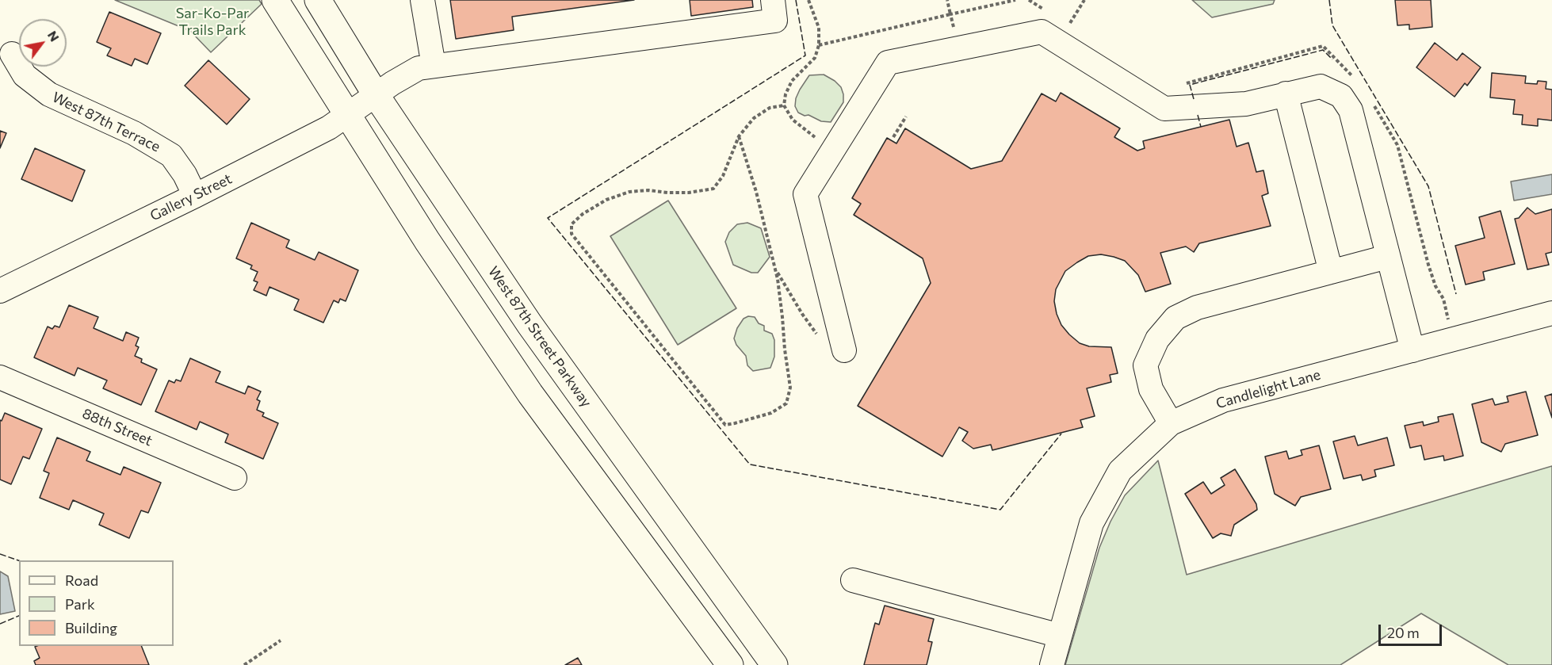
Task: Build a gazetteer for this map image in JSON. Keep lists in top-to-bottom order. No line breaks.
{"streets":{"main road":["West 87th Street Parkway"],"street":["West 87th Terrace","Gallery Street","Candlelight Lane","88th Street"]},"crossings":[["West 87th Terrace","Gallery Street"],["Gallery Street","West 87th Street Parkway"]],"parks":["Sar-Ko-Par Trails Park"],"legend":["Road","Park","Building"],"scale_bar":"20 m","north":"top right"}
